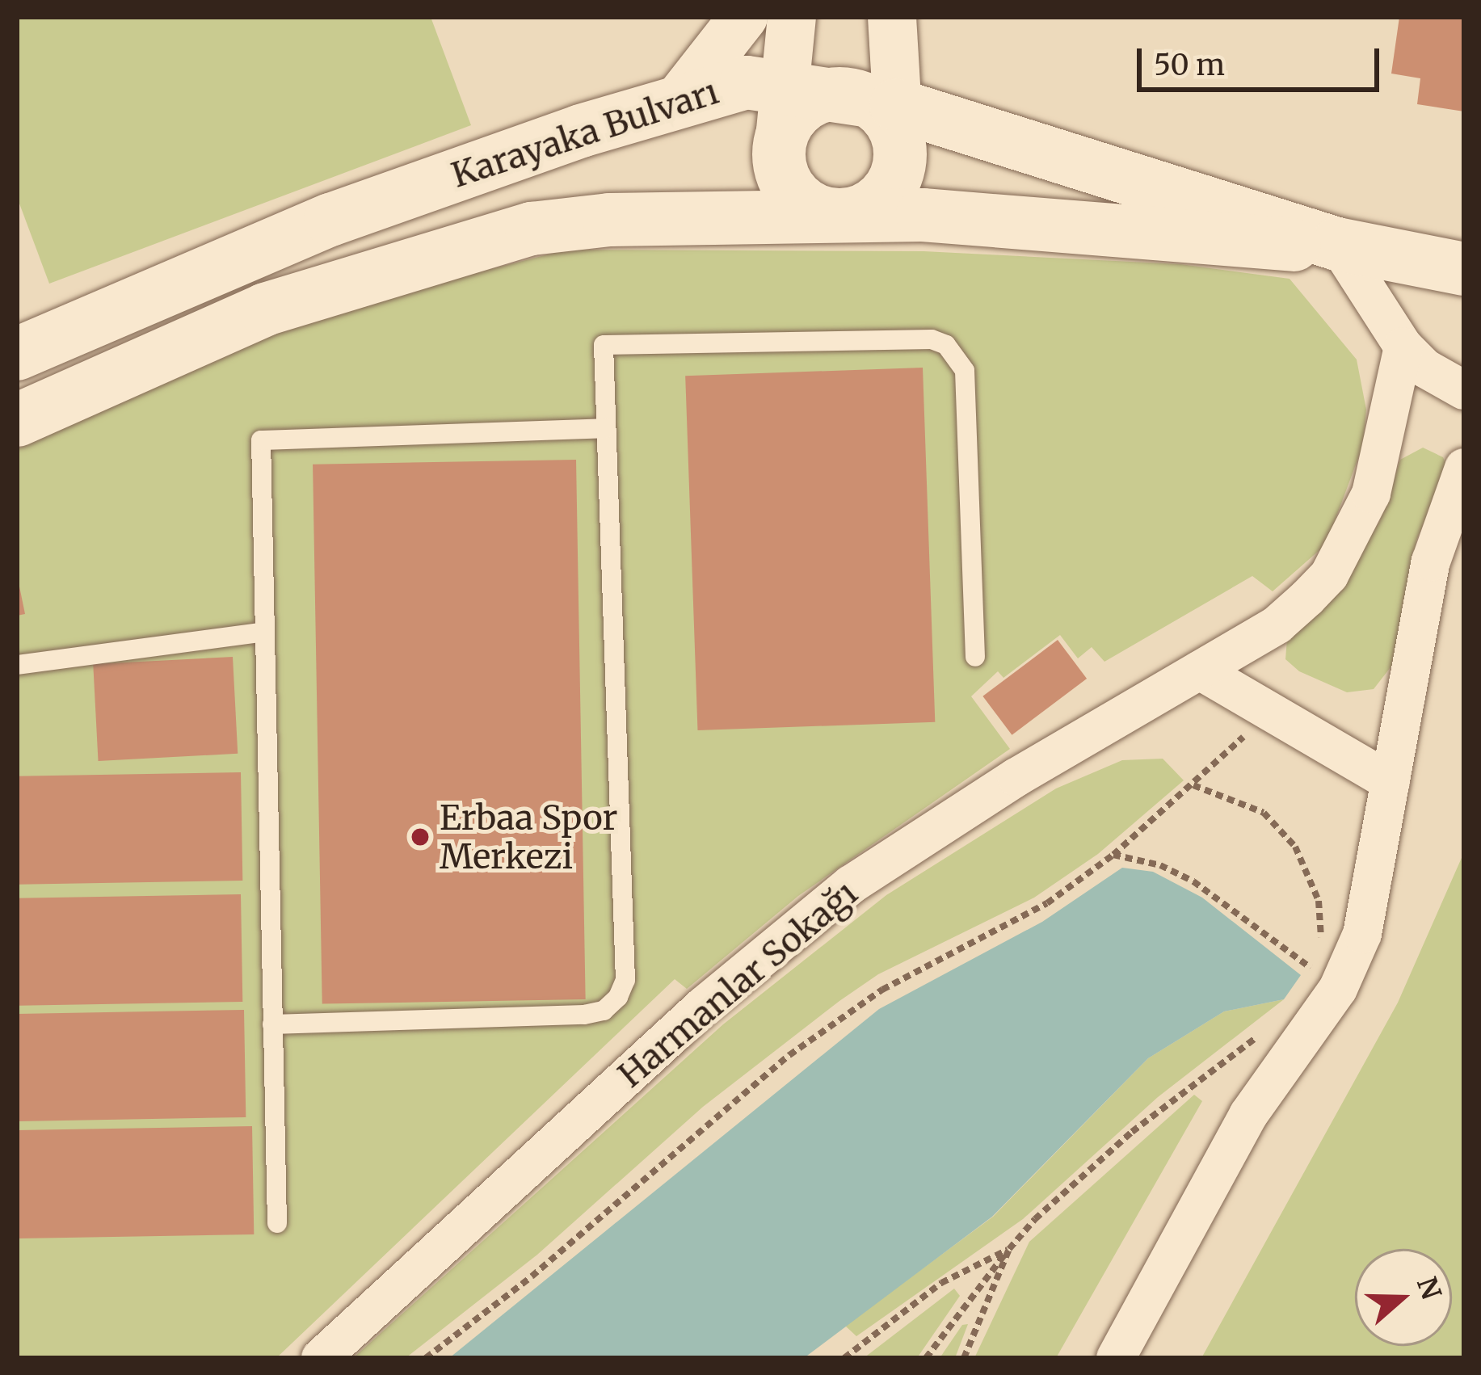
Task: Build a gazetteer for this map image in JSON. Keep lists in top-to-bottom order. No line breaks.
{"streets":{"main road":["Karayaka Bulvarı"],"street":["Harmanlar Sokağı"]},"places":["Erbaa Spor Merkezi"],"scale_bar":"50 m","north":"right"}
